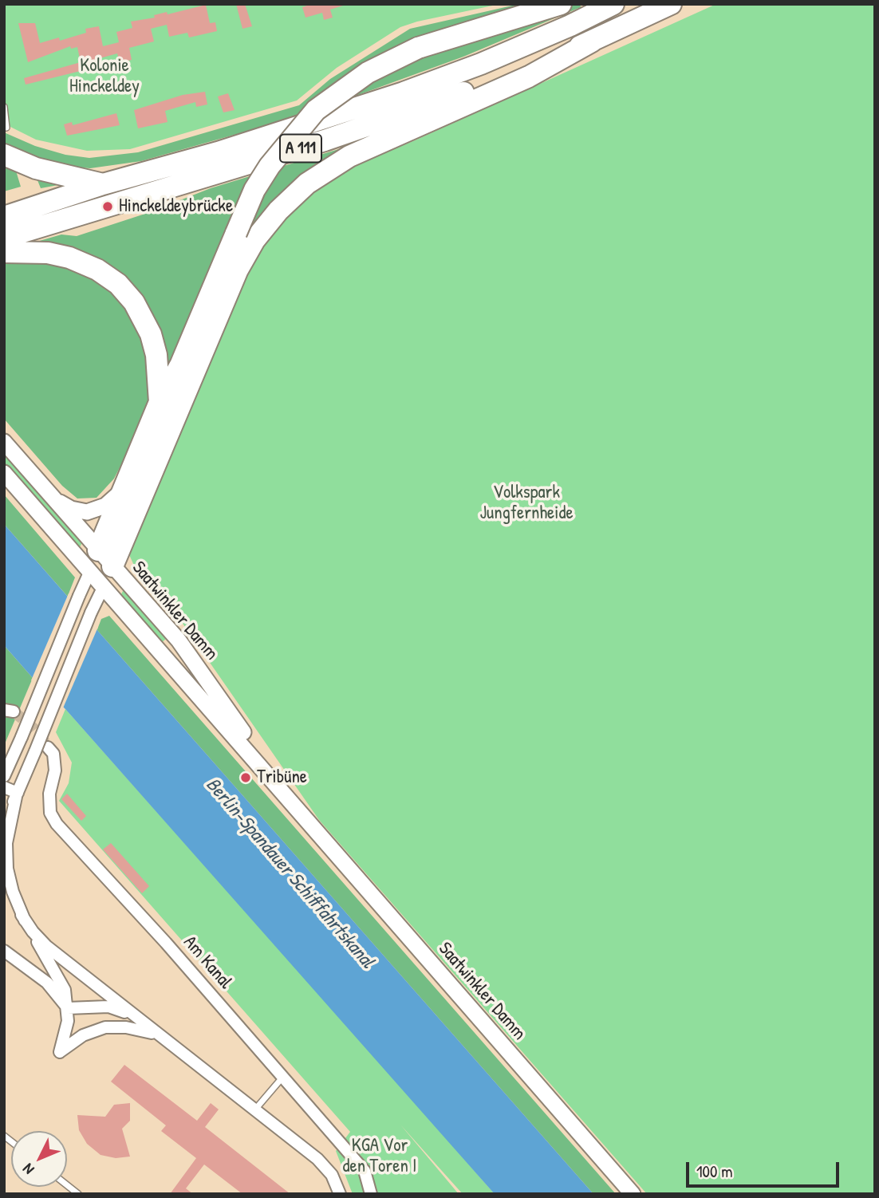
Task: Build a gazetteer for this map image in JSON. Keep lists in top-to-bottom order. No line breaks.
{"streets":{"highway":["A 111"],"main road":["Saatwinkler Damm"],"street":["Am Kanal"]},"water":["Berlin-Spandauer Schifffahrtskanal"],"parks":["Kolonie Hinckeldey","Volkspark Jungfernheide","KGA Vor den Toren I"],"places":["Hinckeldeybrücke","Tribüne"],"scale_bar":"100 m","north":"bottom left"}
